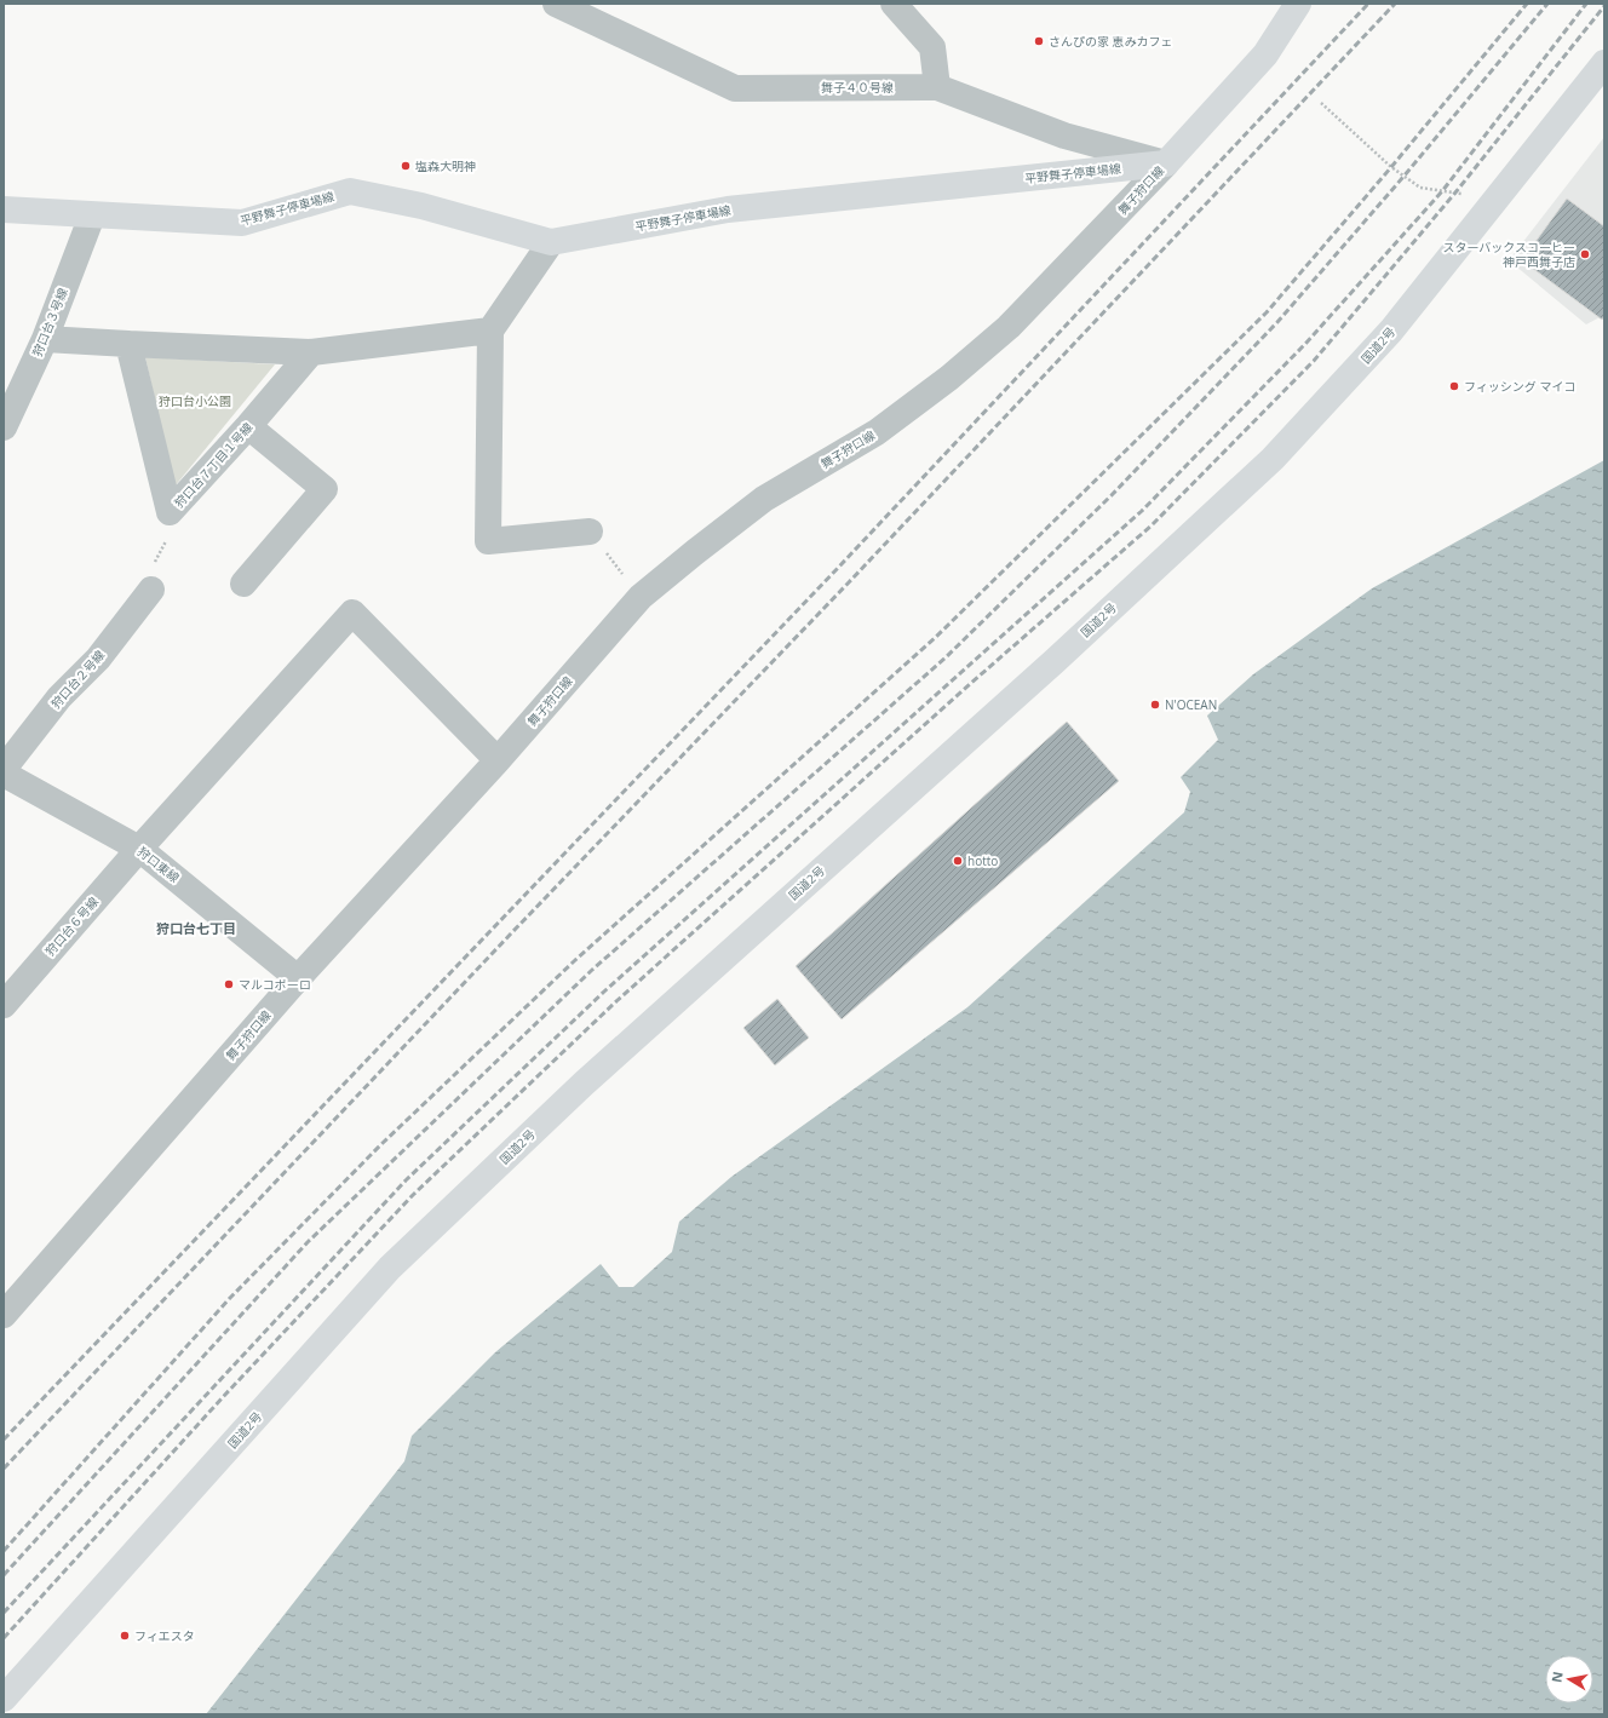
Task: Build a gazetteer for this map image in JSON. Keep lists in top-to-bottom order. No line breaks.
{"streets":{"main road":["平野舞子停車場線","国道2号"],"street":["舞子４０号線","舞子狩口線","狩口台３号線","狩口台７丁目１号線","狩口台２号線","狩口東線","狩口台６号線"]},"crossings":[["舞子４０号線","平野舞子停車場線"],["舞子４０号線","舞子狩口線"],["平野舞子停車場線","舞子狩口線"],["平野舞子停車場線","狩口台３号線"],["舞子狩口線","狩口東線"],["舞子狩口線","狩口台６号線"],["狩口東線","狩口台６号線"]],"districts":["狩口台七丁目"],"parks":["狩口台小公園"],"places":["さんぴの家 恵みカフェ","塩森大明神","スターバックスコーヒー 神戸西舞子店","フィッシング マイコ","N'OCEAN","hotto","マルコポーロ","フィエスタ"],"north":"left"}
